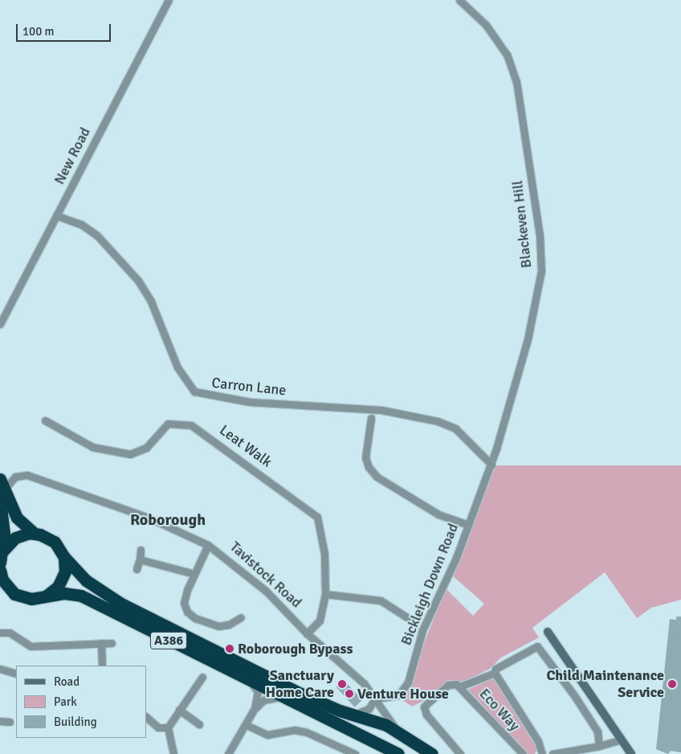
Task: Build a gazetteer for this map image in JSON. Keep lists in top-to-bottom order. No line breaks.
{"streets":{"highway":["Tavistock Road","A386"],"street":["New Road","Blackeven Hill","Carron Lane","Leat Walk","Bickleigh Down Road","Eco Way"]},"crossings":[["New Road","Carron Lane"],["Blackeven Hill","Carron Lane"],["Blackeven Hill","Bickleigh Down Road"],["Carron Lane","Bickleigh Down Road"],["Leat Walk","Tavistock Road"],["Tavistock Road","Bickleigh Down Road"]],"districts":["Roborough"],"places":["Roborough Bypass","Sanctuary Home Care","Child Maintenance Service","Venture House"],"legend":["Road","Park","Building"],"scale_bar":"100 m"}
